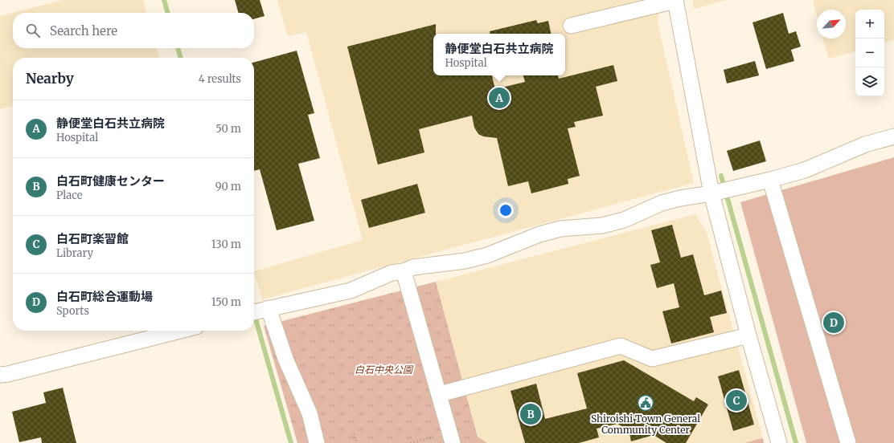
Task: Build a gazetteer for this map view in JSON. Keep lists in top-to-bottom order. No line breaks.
{"parks":["白石中央公園"],"places":{"public building":["Shiroishi Town General Community Center"]},"north":"top right","page":{"map_buttons":["+","−"],"search":"Search here","popup":["静便堂白石共立病院","Hospital"],"heading":["Nearby","4 results"],"pins":["A","D","C","B"],"list":[{"mark":"A","name":"静便堂白石共立病院","note":"Hospital","value":"50 m"},{"mark":"B","name":"白石町健康センター","note":"Place","value":"90 m"},{"mark":"C","name":"白石町楽習館","note":"Library","value":"130 m"},{"mark":"D","name":"白石町総合運動場","note":"Sports","value":"150 m"}]}}
